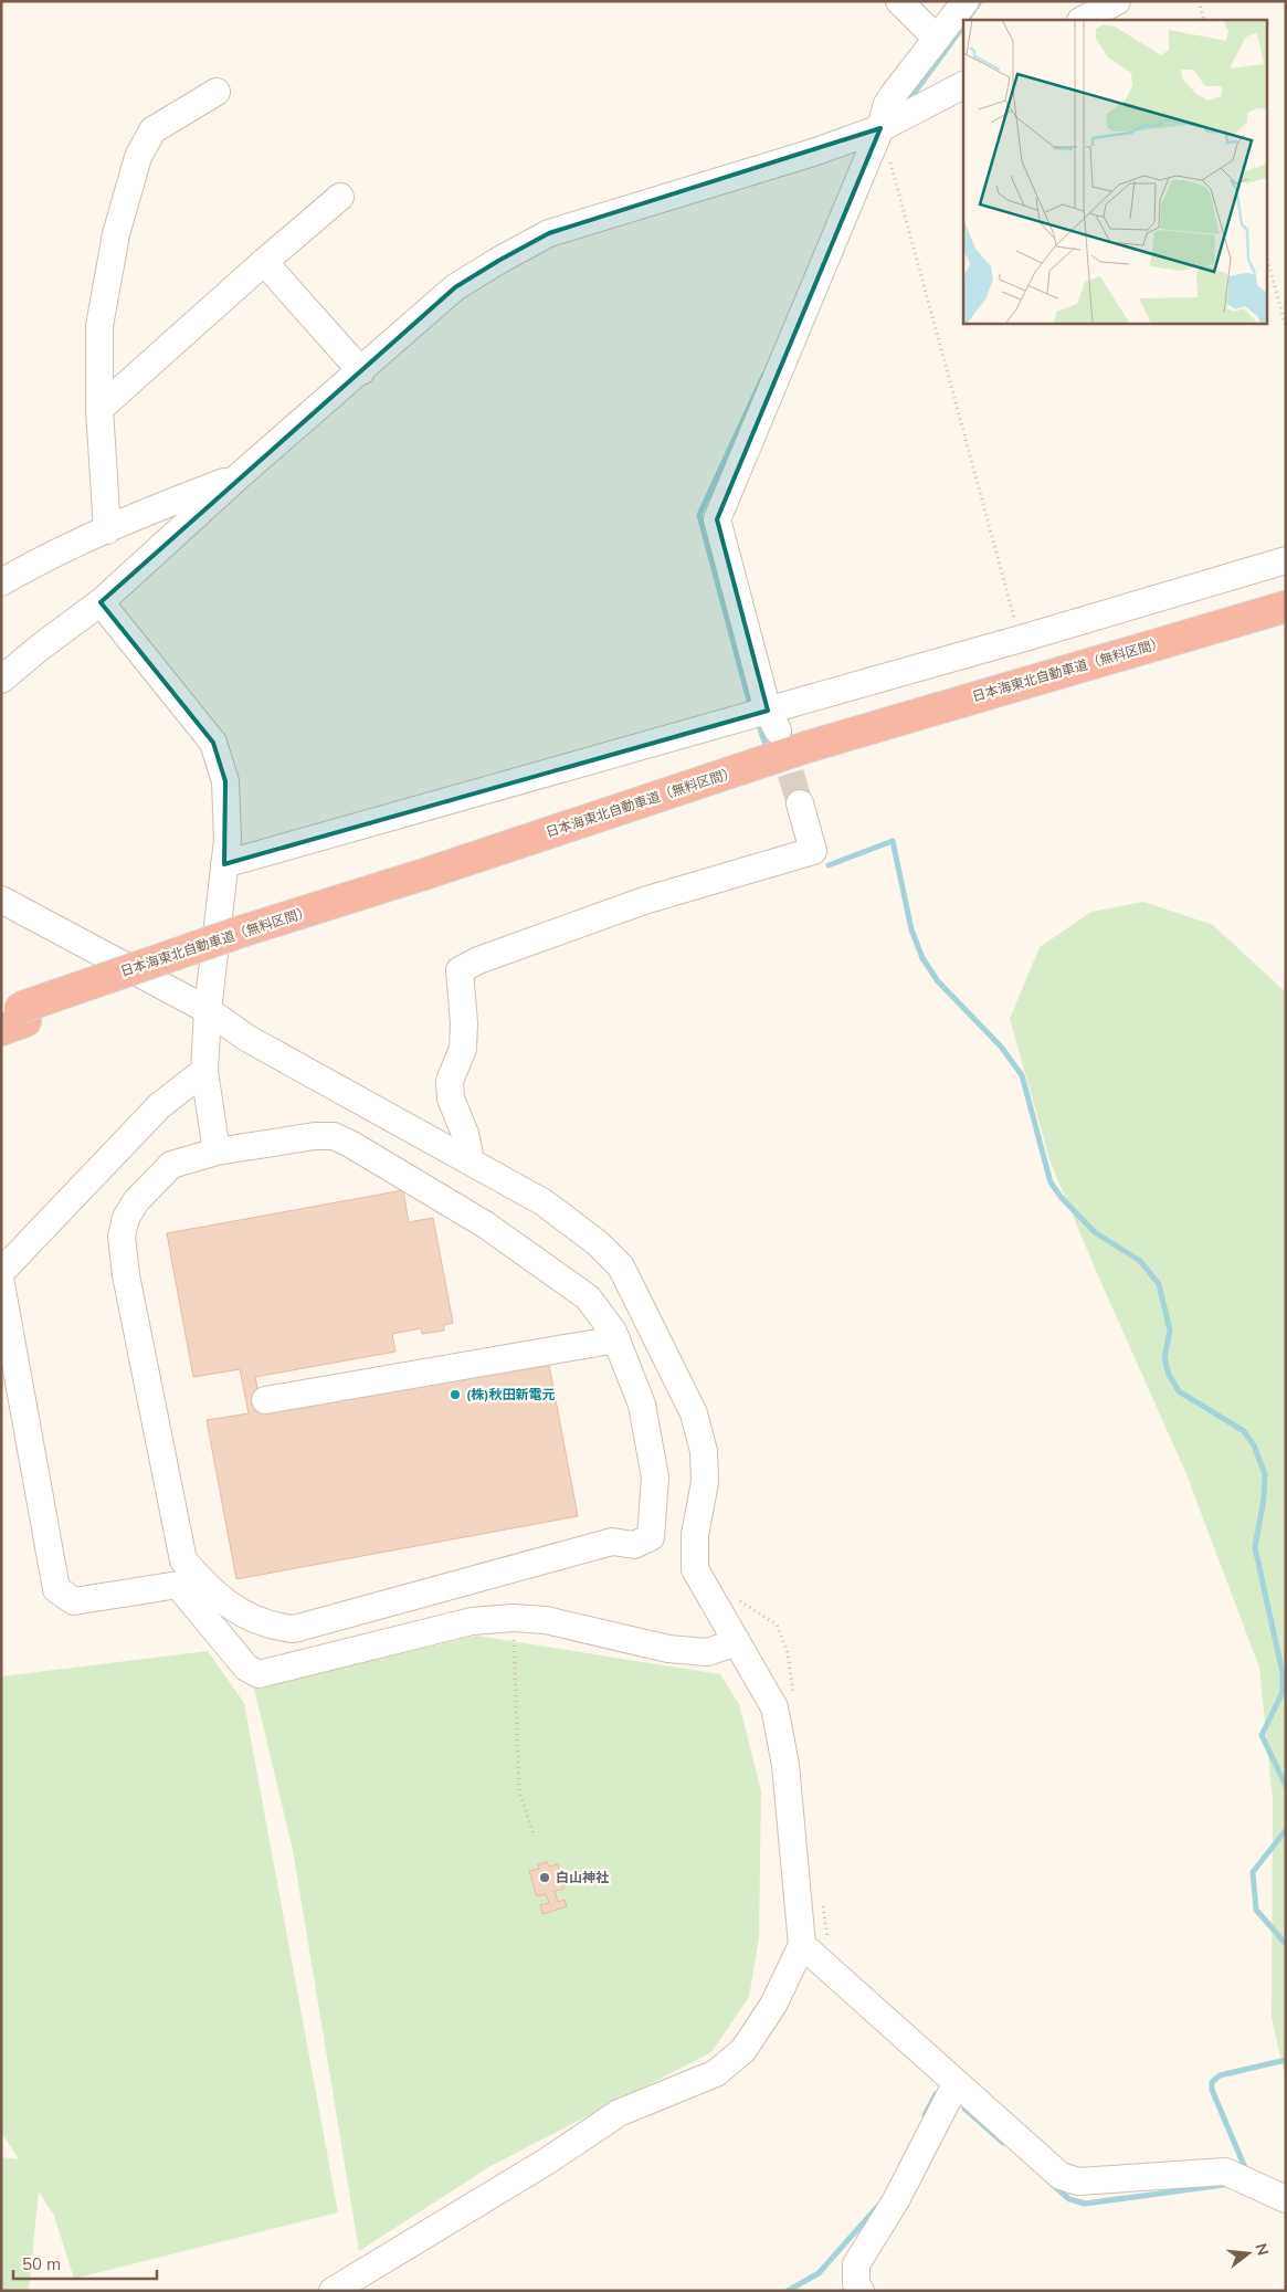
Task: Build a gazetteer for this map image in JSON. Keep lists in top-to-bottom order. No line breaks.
{"streets":{"highway":["日本海東北自動車道（無料区間）"]},"places":["(株)秋田新電元","白山神社"],"scale_bar":"50 m","north":"right"}
